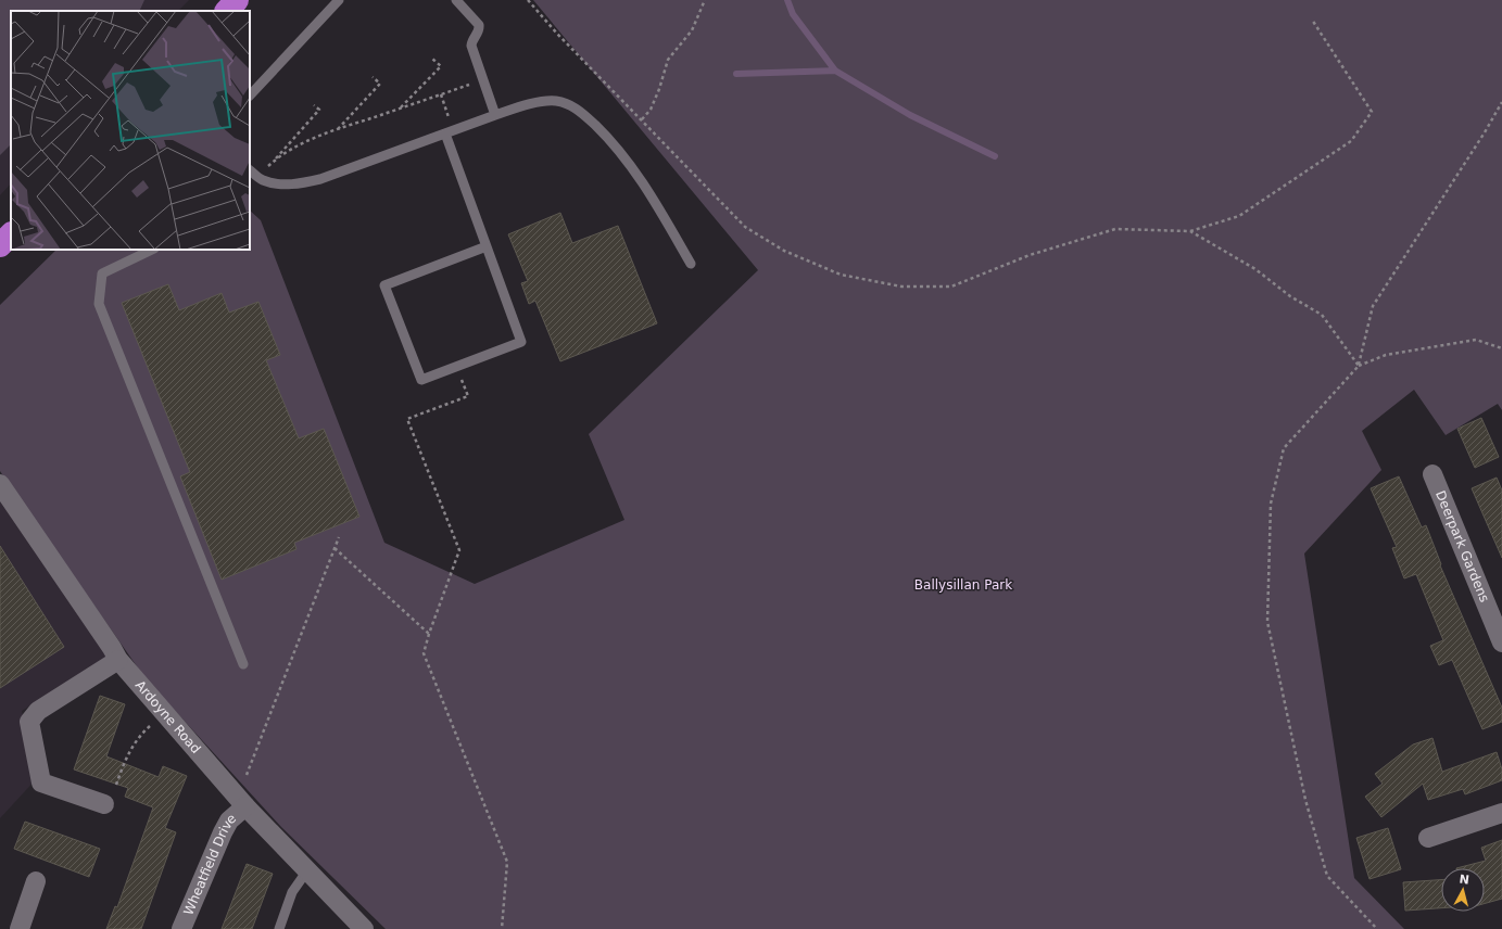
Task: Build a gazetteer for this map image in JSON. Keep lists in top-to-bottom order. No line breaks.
{"streets":{"street":["Deerpark Gardens","Ardoyne Road","Wheatfield Drive"]},"crossings":[["Ardoyne Road","Wheatfield Drive"]],"parks":["Ballysillan Park"],"north":"top"}
